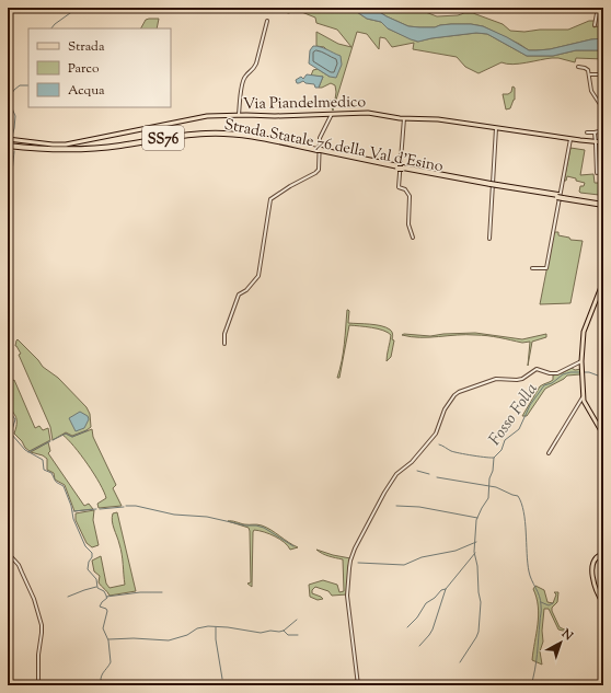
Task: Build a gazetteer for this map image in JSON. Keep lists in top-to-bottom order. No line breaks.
{"streets":{"highway":["SS76","Strada Statale 76 della Val d'Esino"],"main road":["Via Piandelmedico"]},"water":["Fosso Folla"],"legend":["Strada","Parco","Acqua"],"north":"top right"}
